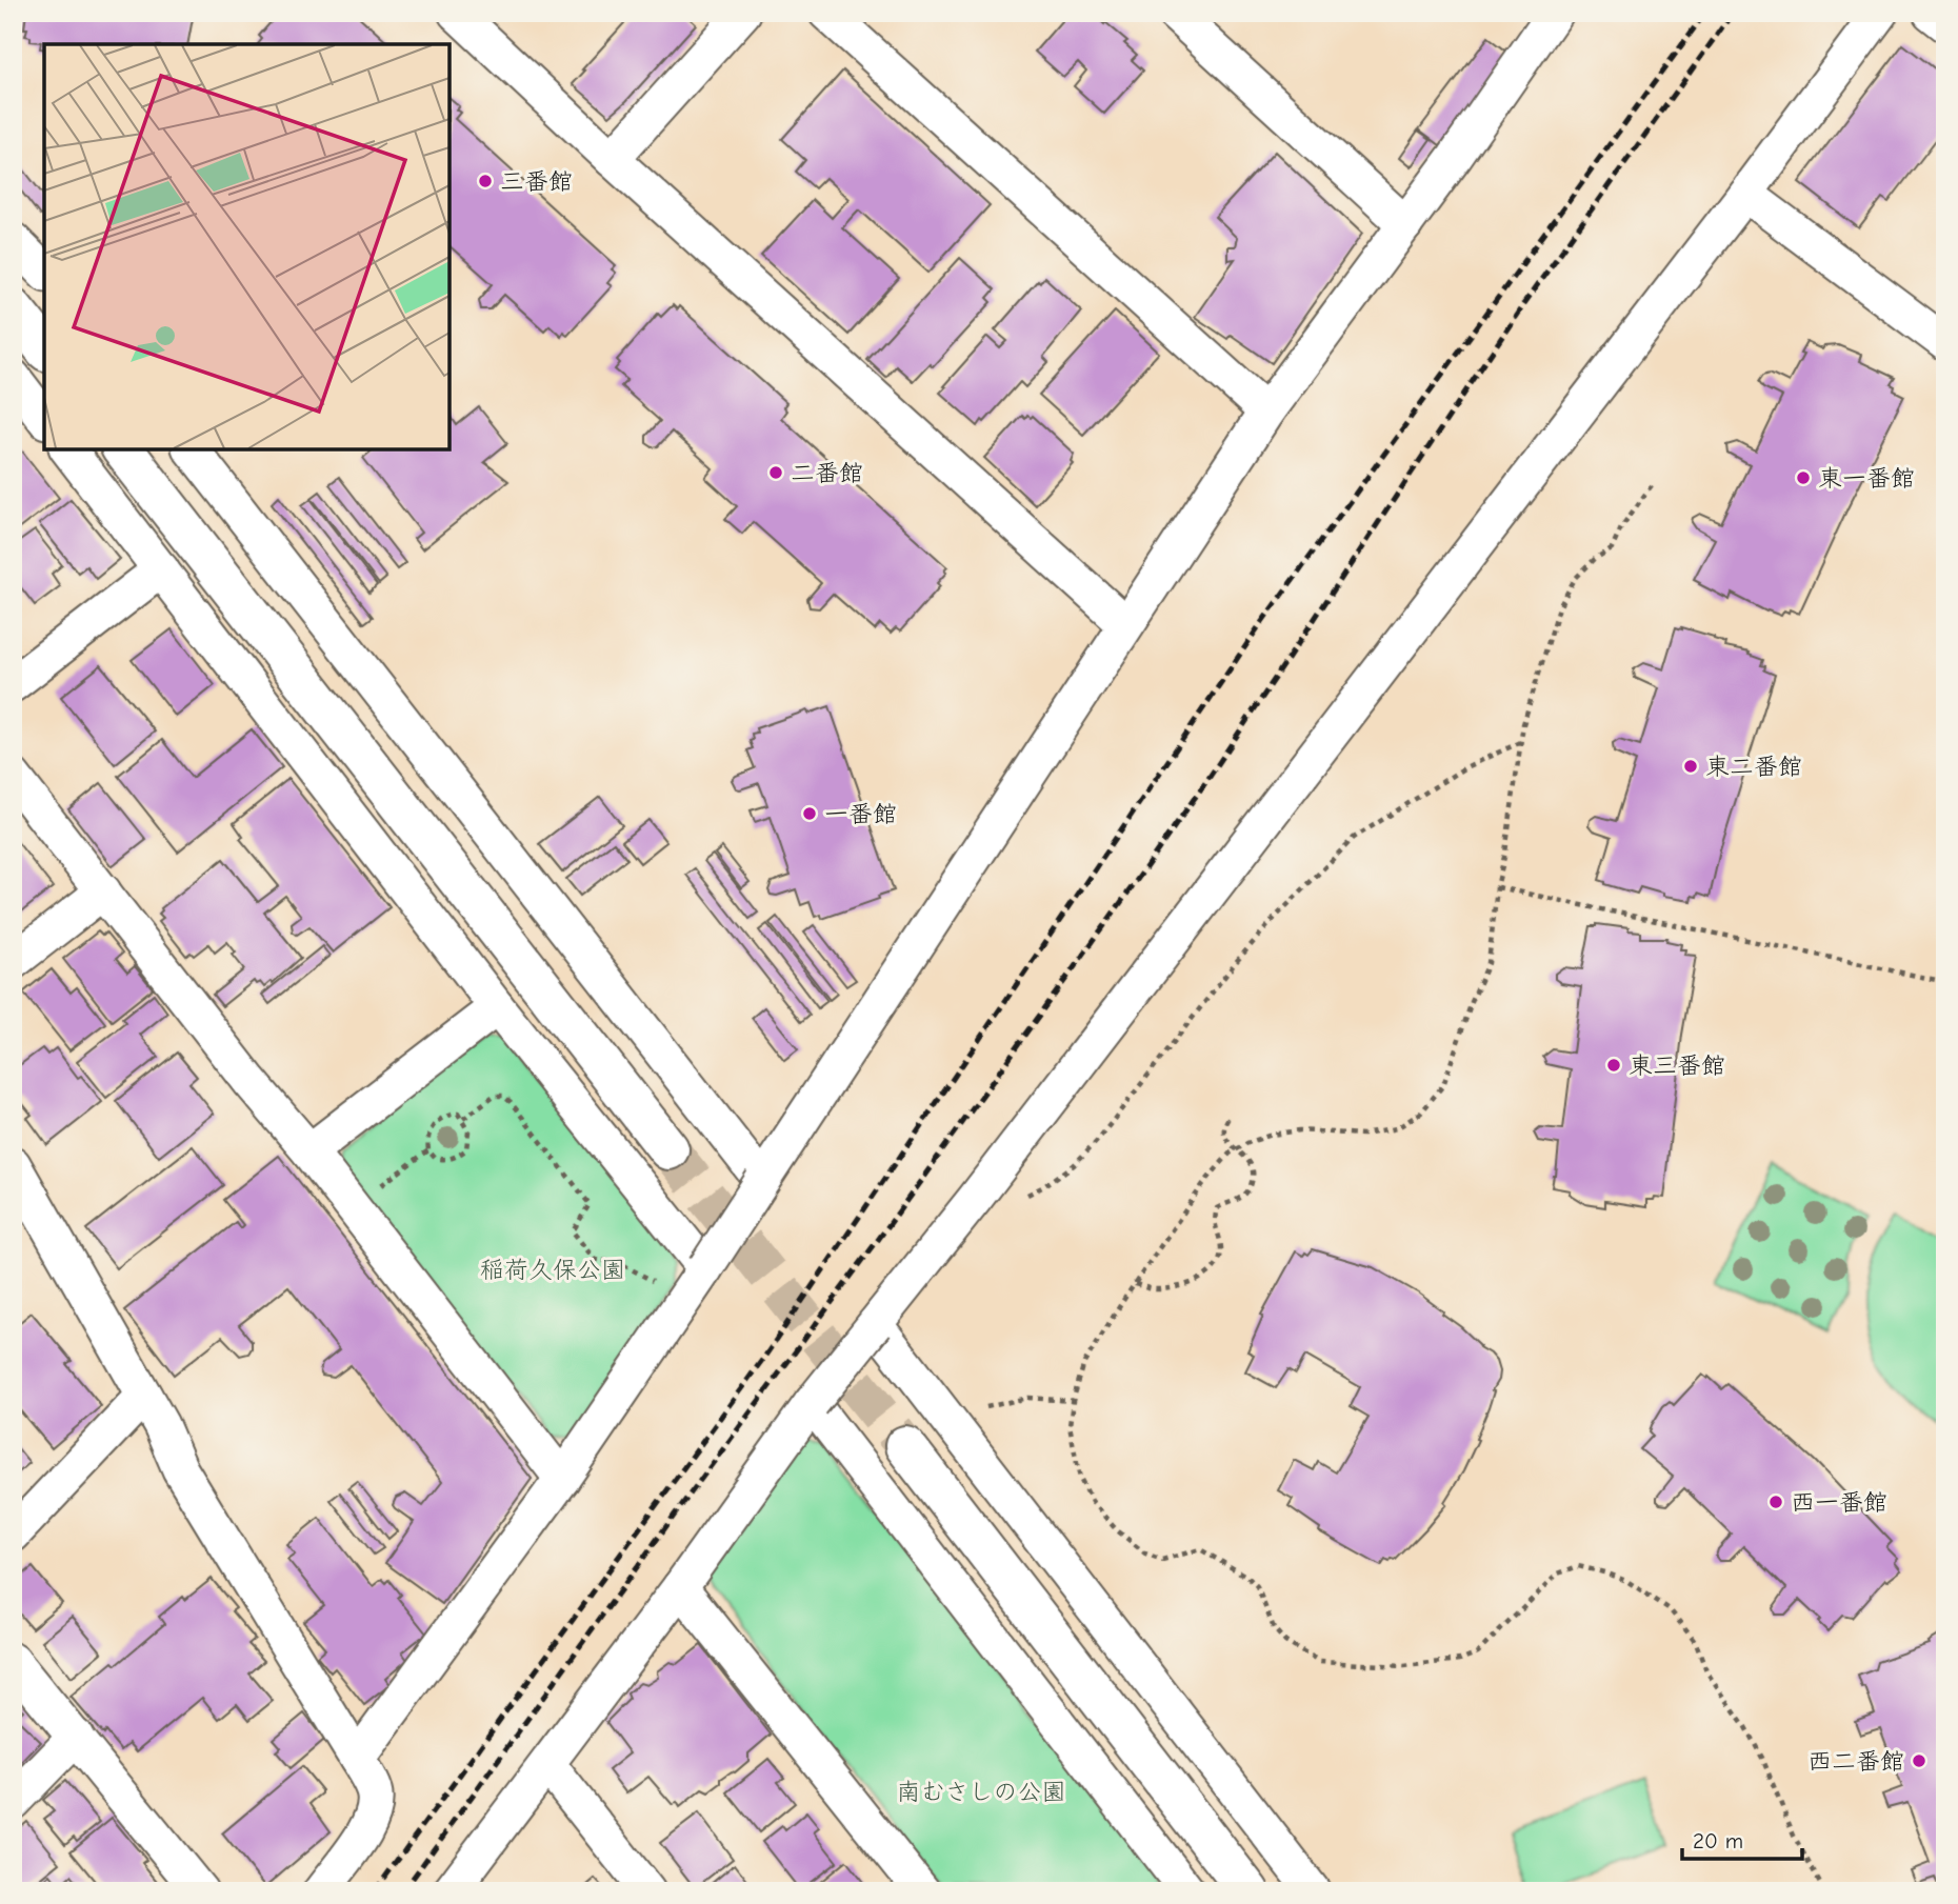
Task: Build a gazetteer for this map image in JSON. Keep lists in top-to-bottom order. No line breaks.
{"parks":["稲荷久保公園","南むさしの公園"],"places":["三番館","二番館","東一番館","東二番館","一番館","東三番館","西一番館","西二番館"],"scale_bar":"20 m"}
